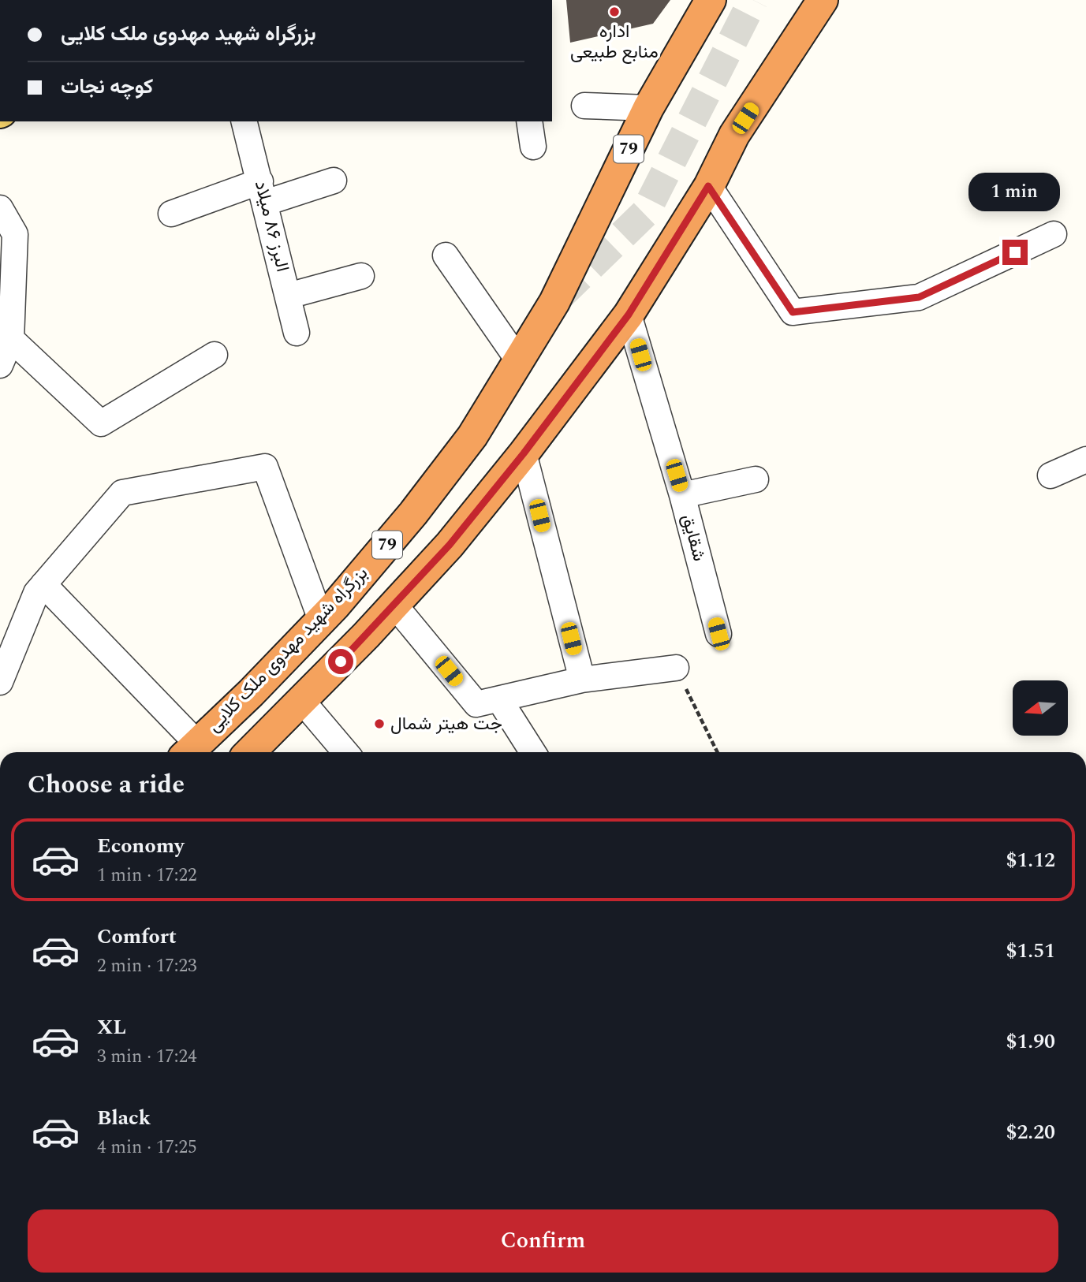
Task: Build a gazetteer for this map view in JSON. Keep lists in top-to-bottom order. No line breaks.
{"streets":{"highway":["79","بزرگراه شهید مهدوی ملک کلایی"],"street":["البرز ۸۶ میلاد","شقایق"]},"crossings":[["79","شقایق"]],"places":["اداره منابع طبیعی","جت هیتر شمال"],"north":"left","page":{"banner":["بزرگراه شهید مهدوی ملک کلایی","کوچه نجات"],"bubble":"1 min","heading":"Choose a ride","list":[{"name":"Economy","note":"1 min · 17:22","value":"$1.12"},{"name":"Comfort","note":"2 min · 17:23","value":"$1.51"},{"name":"XL","note":"3 min · 17:24","value":"$1.90"},{"name":"Black","note":"4 min · 17:25","value":"$2.20"}],"buttons":"Confirm"}}
